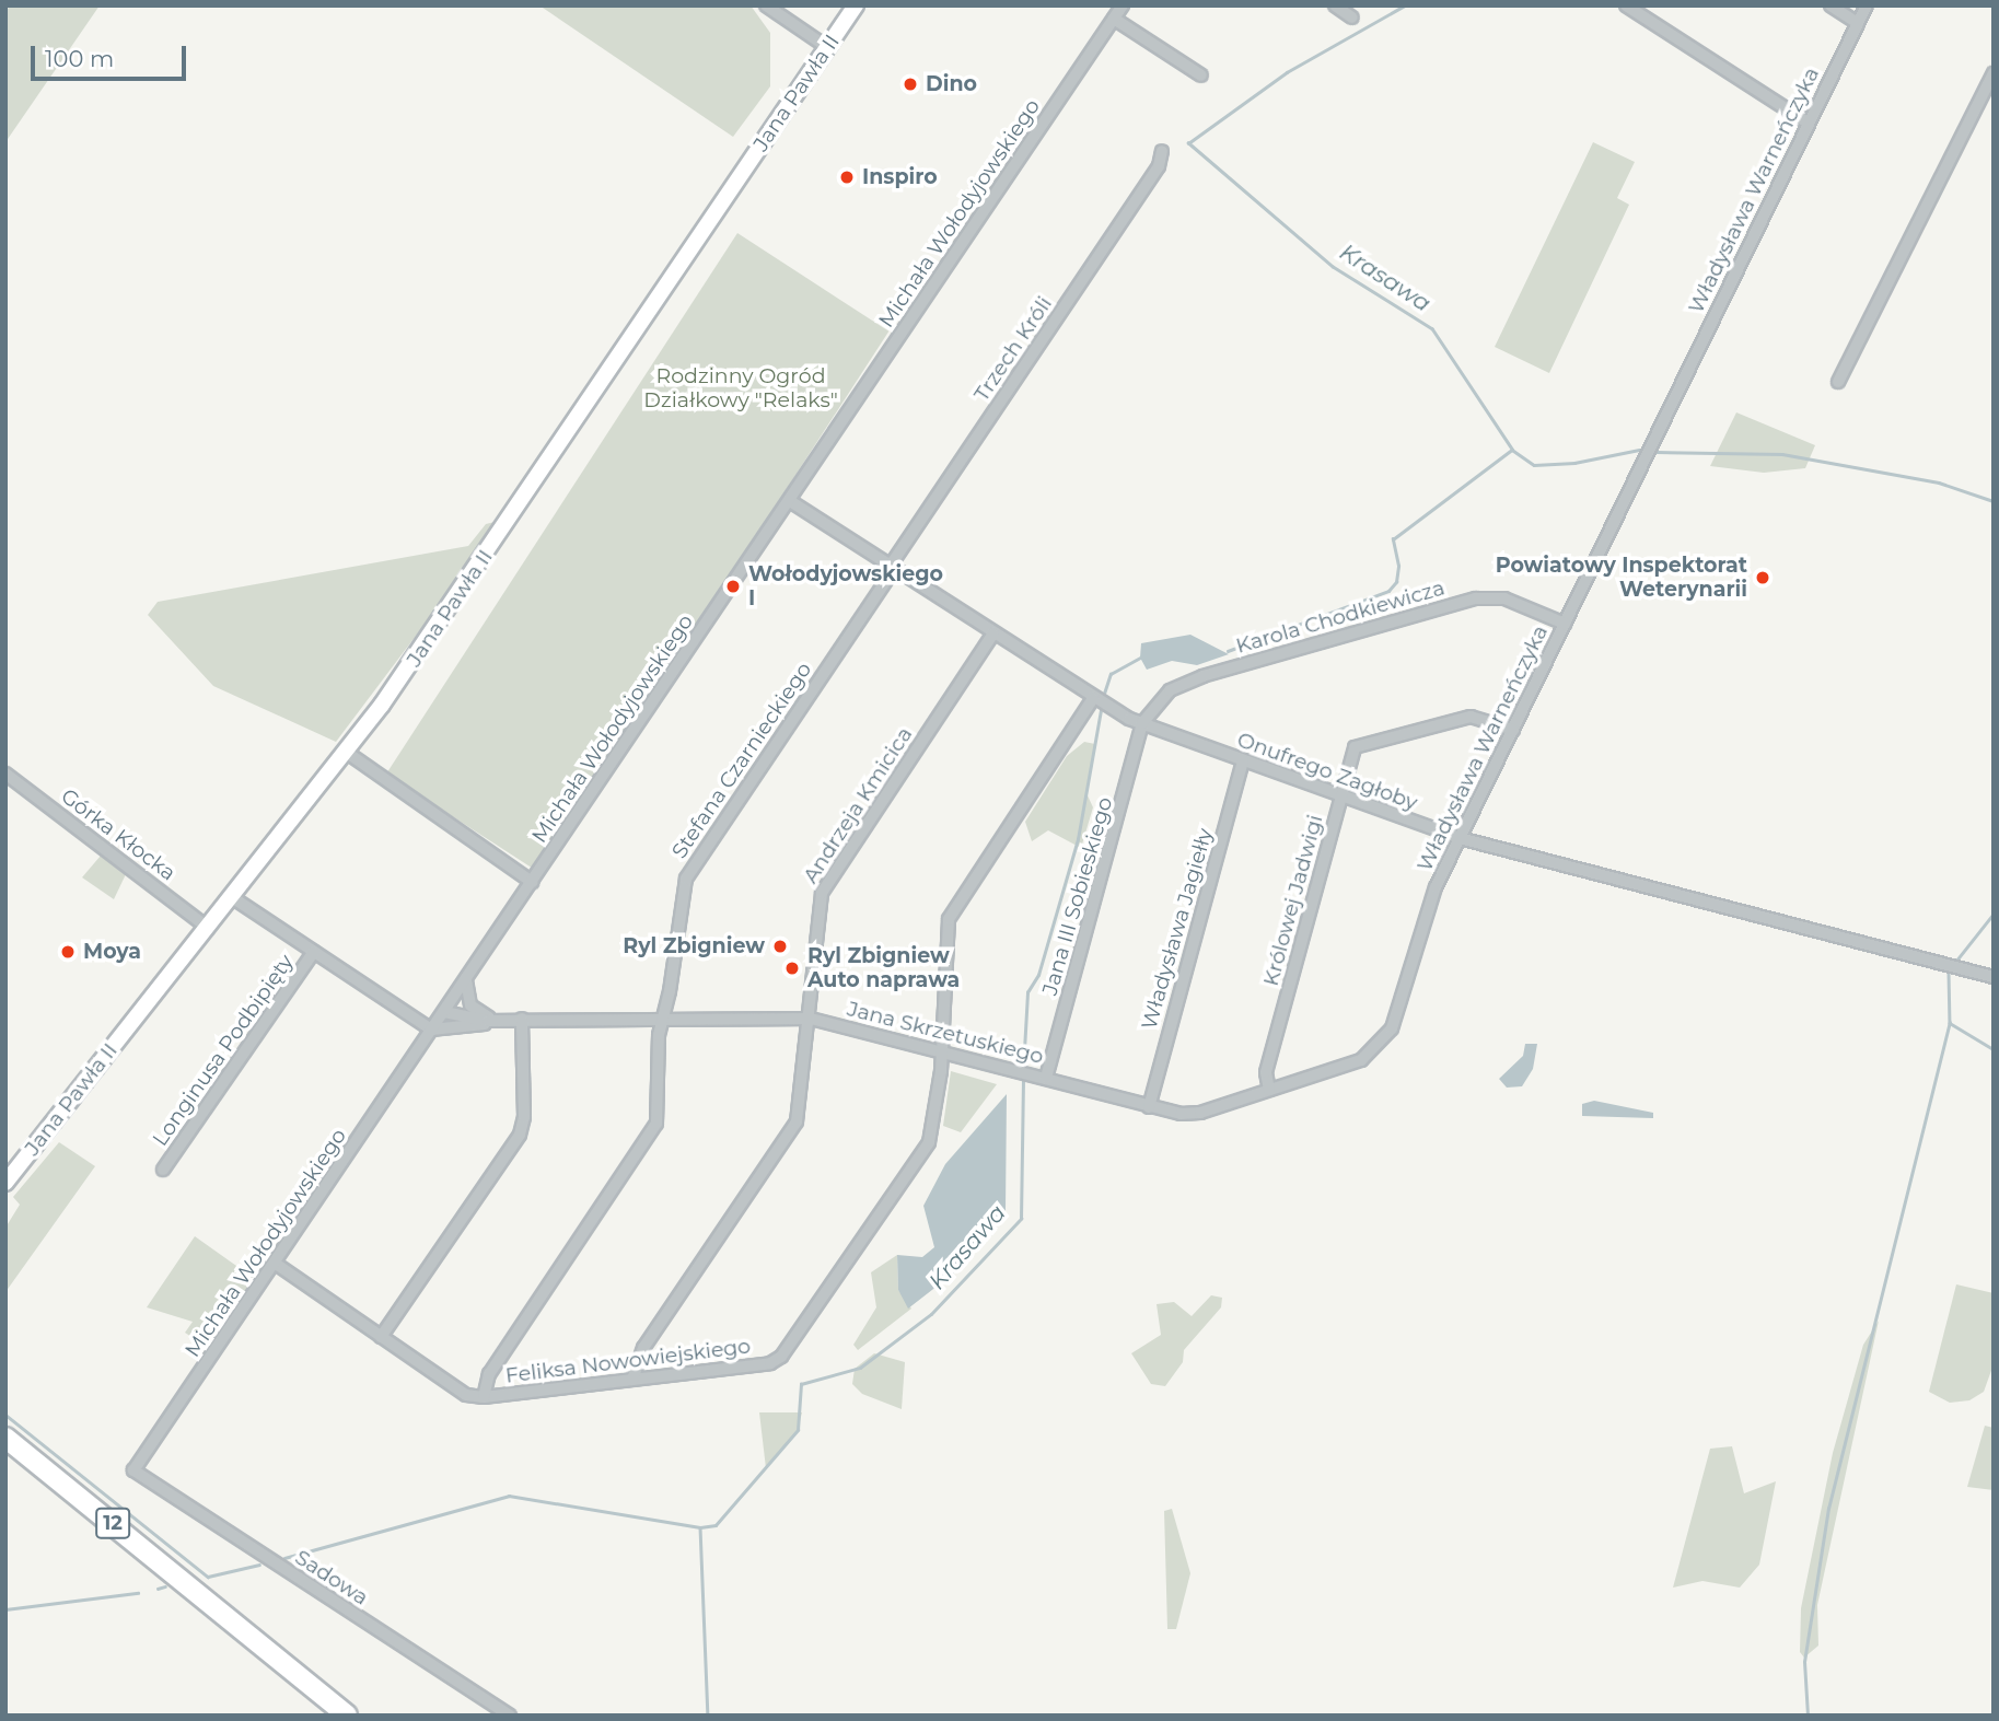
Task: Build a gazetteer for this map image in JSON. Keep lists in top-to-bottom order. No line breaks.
{"streets":{"highway":["12"],"main road":["Jana Pawła II"],"street":["Władysława Warneńczyka","Michała Wołodyjowskiego","Trzech Króli","Karola Chodkiewicza","Stefana Czarnieckiego","Onufrego Zagłoby","Andrzeja Kmicica","Górka Kłocka","Jana III Sobieskiego","Królowej Jadwigi","Władysława Jagiełły","Jana Skrzetuskiego","Longinusa Podbipięty","Feliksa Nowowiejskiego","Sadowa"]},"crossings":[["Jana Pawła II","Górka Kłocka"],["Władysława Warneńczyka","Karola Chodkiewicza"],["Władysława Warneńczyka","Onufrego Zagłoby"],["Władysława Warneńczyka","Królowej Jadwigi"],["Władysława Warneńczyka","Władysława Jagiełły"],["Władysława Warneńczyka","Jana Skrzetuskiego"],["Michała Wołodyjowskiego","Onufrego Zagłoby"],["Michała Wołodyjowskiego","Jana Skrzetuskiego"],["Michała Wołodyjowskiego","Feliksa Nowowiejskiego"],["Michała Wołodyjowskiego","Sadowa"],["Trzech Króli","Stefana Czarnieckiego"],["Trzech Króli","Onufrego Zagłoby"],["Karola Chodkiewicza","Onufrego Zagłoby"],["Karola Chodkiewicza","Jana III Sobieskiego"],["Stefana Czarnieckiego","Onufrego Zagłoby"],["Stefana Czarnieckiego","Jana Skrzetuskiego"],["Stefana Czarnieckiego","Feliksa Nowowiejskiego"],["Onufrego Zagłoby","Andrzeja Kmicica"],["Onufrego Zagłoby","Jana III Sobieskiego"],["Onufrego Zagłoby","Królowej Jadwigi"],["Onufrego Zagłoby","Władysława Jagiełły"],["Onufrego Zagłoby","Feliksa Nowowiejskiego"],["Andrzeja Kmicica","Jana Skrzetuskiego"],["Andrzeja Kmicica","Feliksa Nowowiejskiego"],["Jana III Sobieskiego","Jana Skrzetuskiego"],["Władysława Jagiełły","Jana Skrzetuskiego"],["Jana Skrzetuskiego","Feliksa Nowowiejskiego"]],"water":["Krasawa"],"parks":["Rodzinny Ogród Działkowy \"Relaks\""],"places":["Dino","Inspiro","Powiatowy Inspektorat Weterynarii","Wołodyjowskiego I","Ryl Zbigniew","Moya","Ryl Zbigniew Auto naprawa"],"scale_bar":"100 m"}
